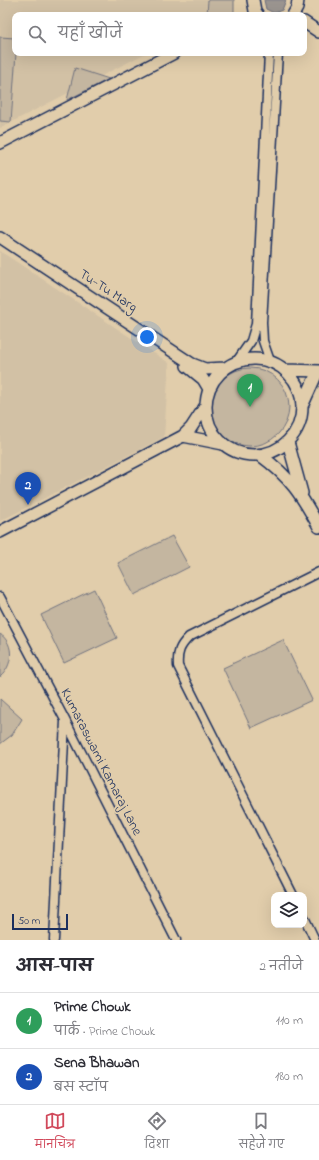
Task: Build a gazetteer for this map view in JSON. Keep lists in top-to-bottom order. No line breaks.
{"streets":{"main road":["Tu-Tu Marg"],"street":["Kumaraswami Kamaraj Lane"]},"scale_bar":"50 m","page":{"search":"यहाँ खोजें","pins":["1","2"],"scale":"50 m","heading":["आस-पास","2 नतीजे"],"list":[{"mark":"1","name":"Prime Chowk","note":"पार्क · Prime Chowk","value":"110 m"},{"mark":"2","name":"Sena Bhawan","note":"बस स्टॉप","value":"180 m"}],"nav":["मानचित्र","दिशा","सहेजे गए"]}}
